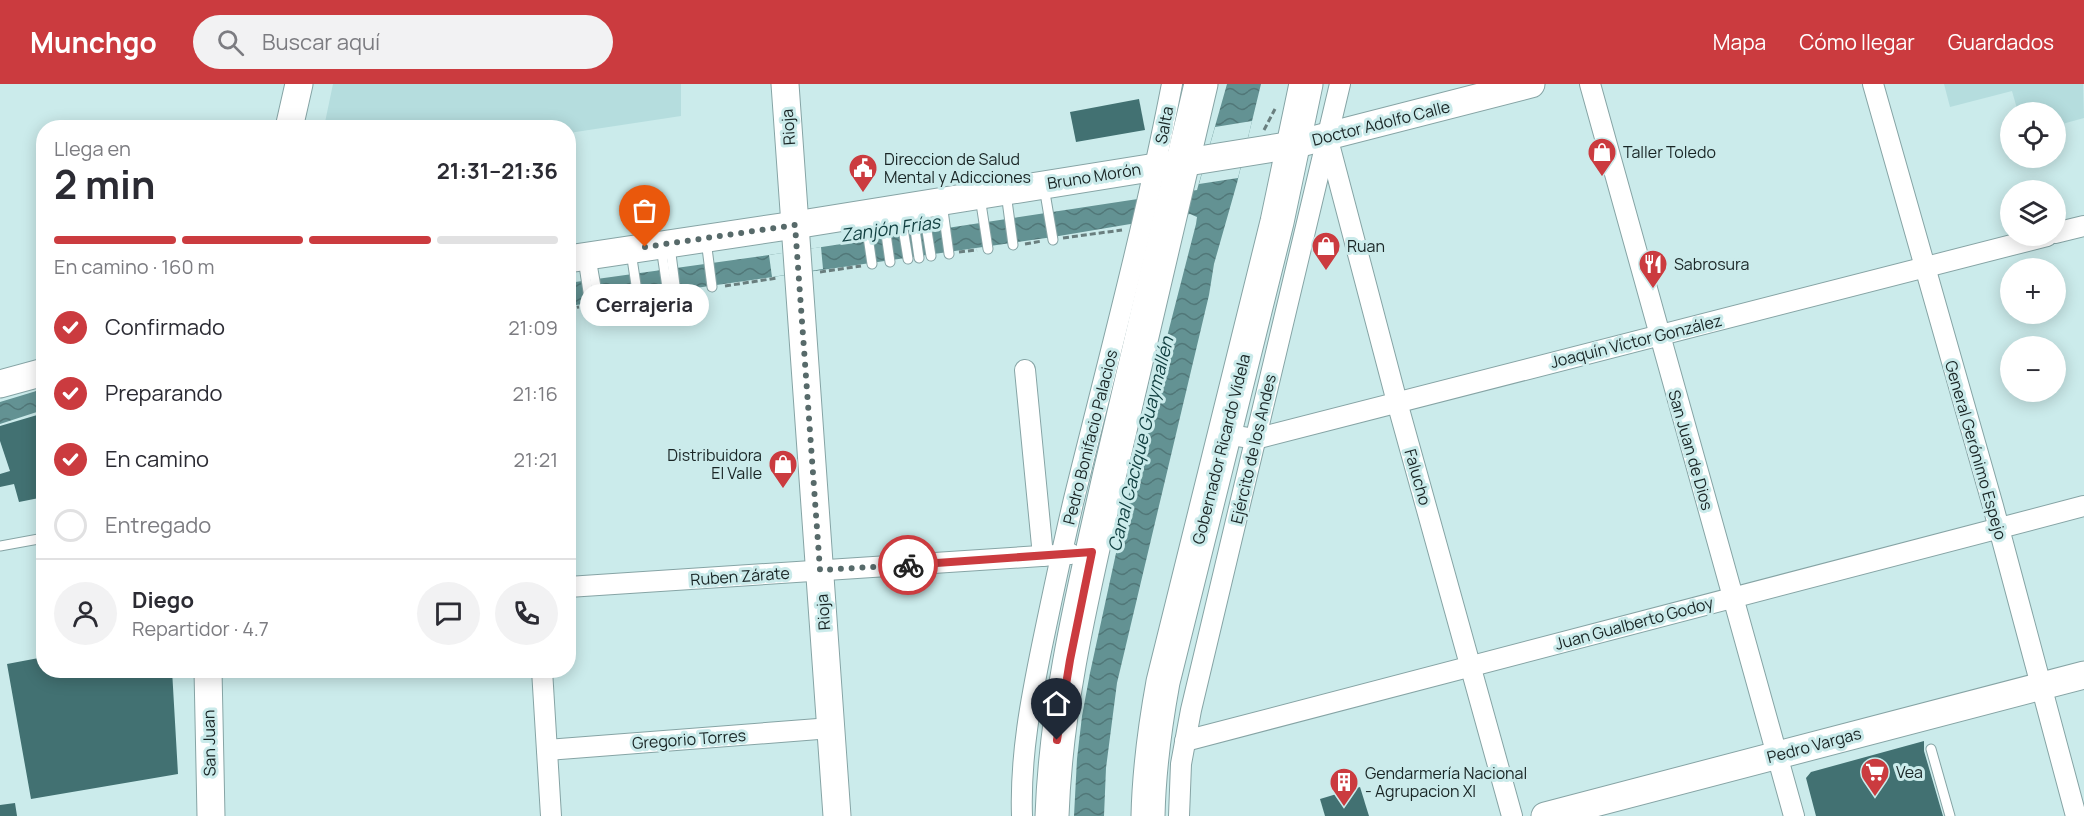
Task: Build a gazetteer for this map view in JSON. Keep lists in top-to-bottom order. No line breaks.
{"streets":{"highway":["Gobernador Ricardo Videla"],"street":["Doctor Adolfo Calle","Salta","Rioja","Bruno Morón","Joaquín Víctor González","Ejército de los Andes","San Juan de Dios","General Gerónimo Espejo","Falucho","Ruben Zárate","Juan Gualberto Godoy","Gregorio Torres","San Juan","Pedro Vargas"]},"crossings":[["Doctor Adolfo Calle","Salta"],["Doctor Adolfo Calle","Bruno Morón"],["Doctor Adolfo Calle","Gobernador Ricardo Videla"],["Doctor Adolfo Calle","Ejército de los Andes"],["Doctor Adolfo Calle","Falucho"],["Salta","Bruno Morón"],["Rioja","Bruno Morón"],["Rioja","Ruben Zárate"],["Rioja","Gregorio Torres"],["Joaquín Víctor González","Gobernador Ricardo Videla"],["Joaquín Víctor González","Ejército de los Andes"],["Joaquín Víctor González","San Juan de Dios"],["Joaquín Víctor González","General Gerónimo Espejo"],["Joaquín Víctor González","Falucho"],["Gobernador Ricardo Videla","Ejército de los Andes"],["Ejército de los Andes","Falucho"],["Ejército de los Andes","Juan Gualberto Godoy"],["San Juan de Dios","Juan Gualberto Godoy"],["San Juan de Dios","Pedro Vargas"],["General Gerónimo Espejo","Juan Gualberto Godoy"],["General Gerónimo Espejo","Pedro Vargas"],["Falucho","Juan Gualberto Godoy"]],"water":["Zanjón Frías","Canal Cacique Guaymallén"],"places":{"shop":["Taller Toledo","Ruan","Distribuidora El Valle"],"public building":["Direccion de Salud Mental y Adicciones"],"other":["Cerrajeria"],"restaurant":["Sabrosura"],"supermarket":["Vea"],"building":["Gendarmería Nacional - Agrupacion XI"]},"page":{"header":"Munchgo","search":"Buscar aquí","nav":["Mapa","Cómo llegar","Guardados"],"map_buttons":["+","−"],"heading":["2 min","Llega en","21:31–21:36"],"panel":["Diego","Repartidor · 4.7"],"bar":"En camino · 160 m","bubble":"Cerrajeria","list":[["Confirmado","21:09"],["Preparando","21:16"],["En camino","21:21"],"Entregado"]}}
